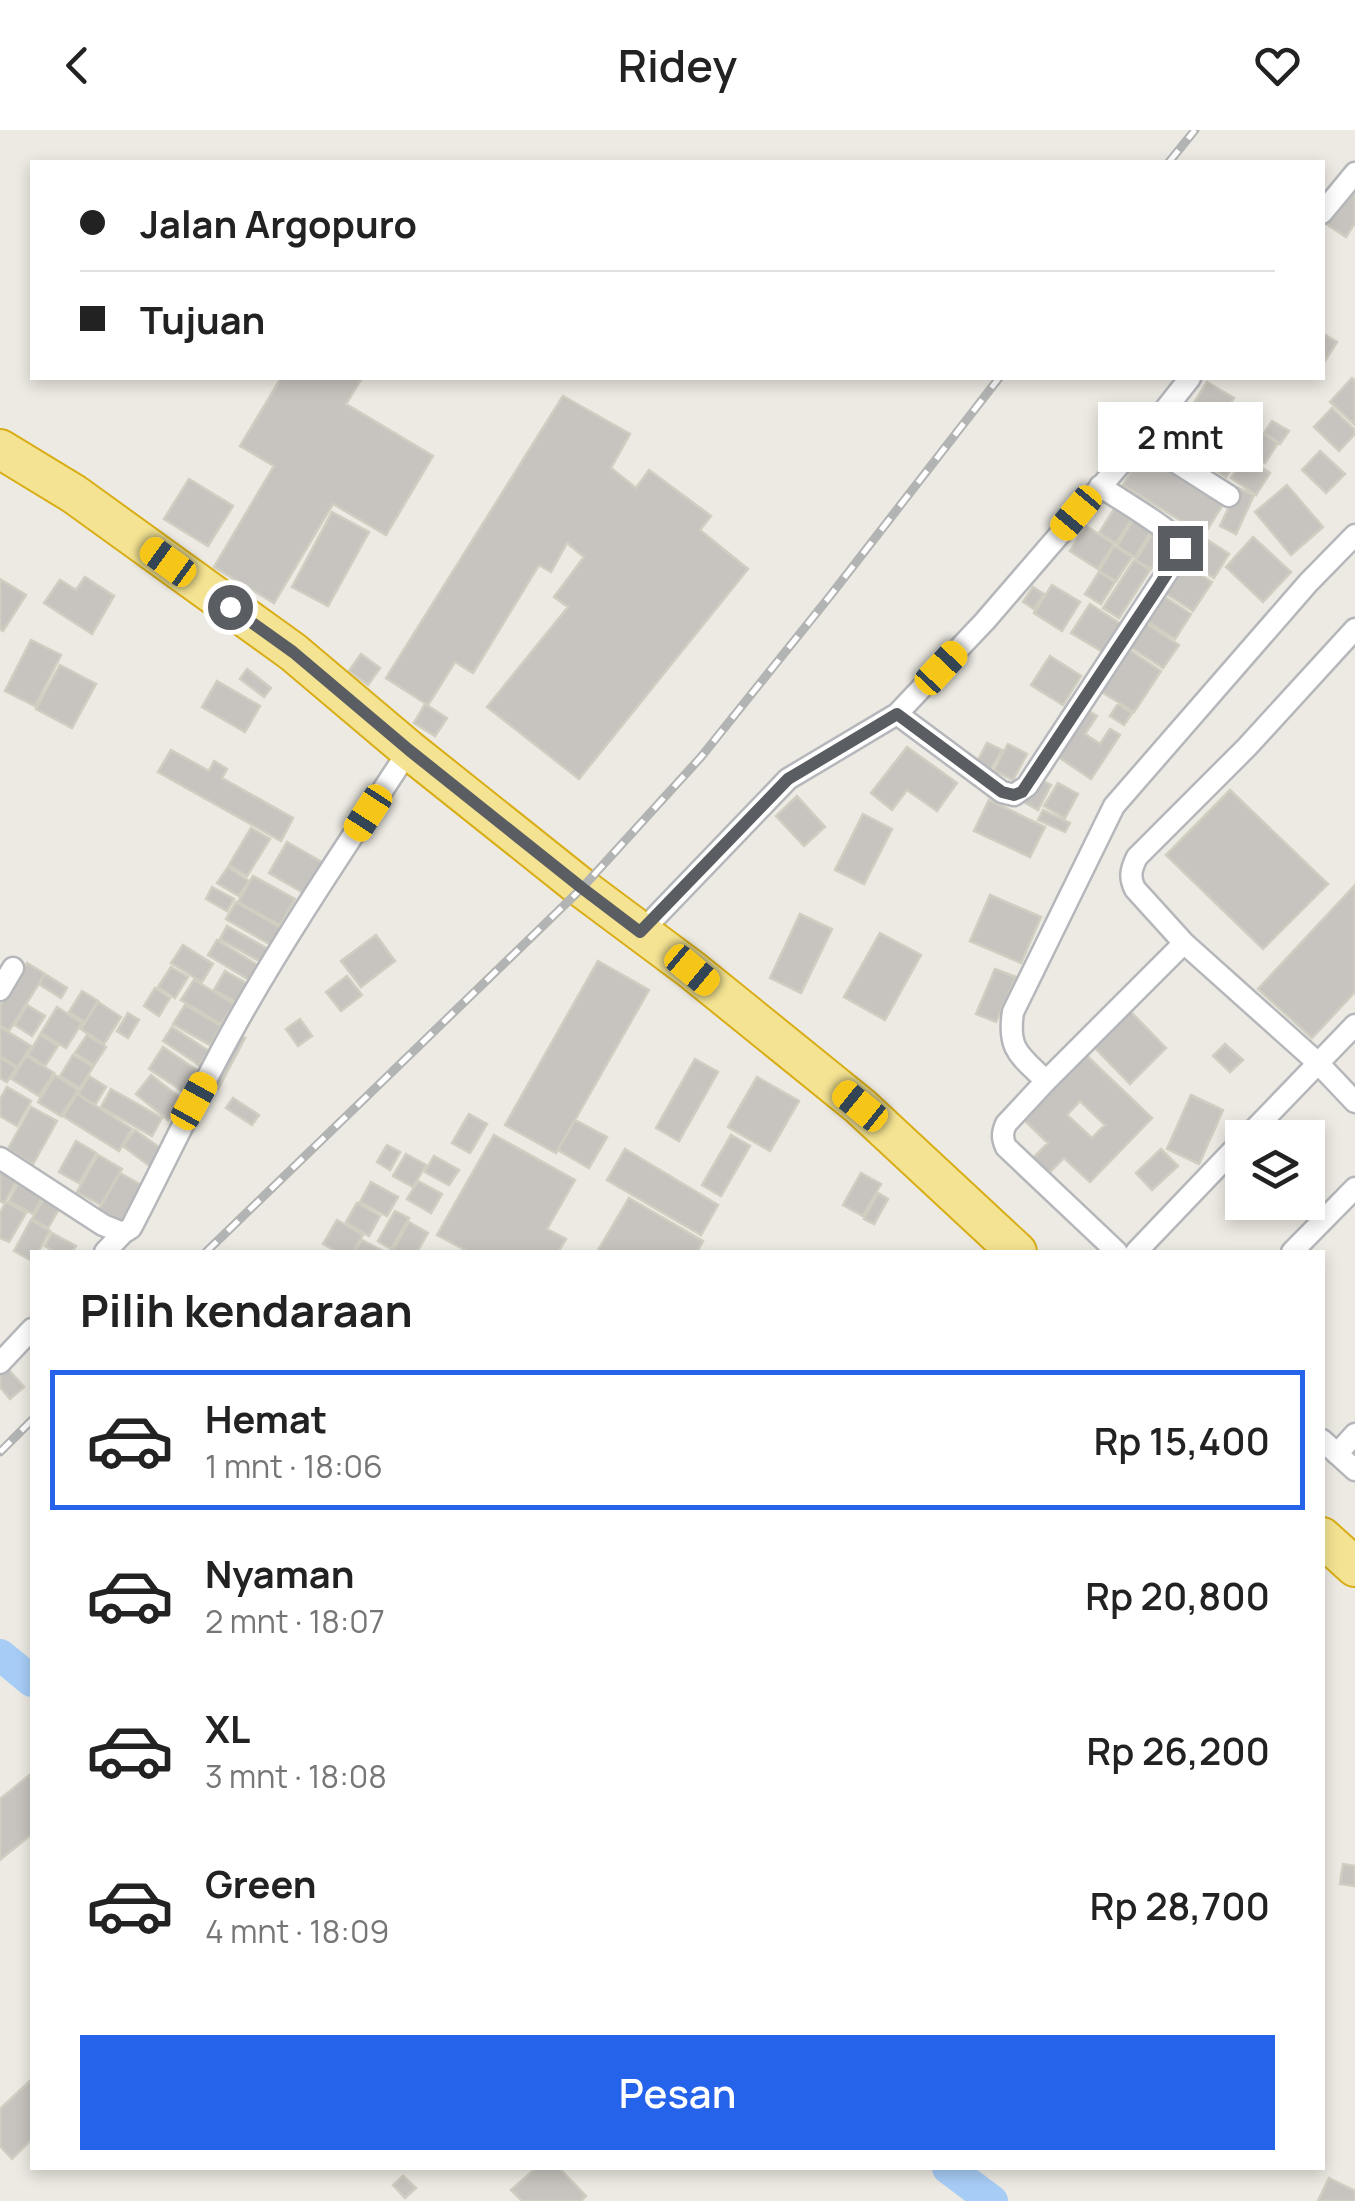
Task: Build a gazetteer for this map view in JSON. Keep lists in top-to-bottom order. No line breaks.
{"page":{"header":"Ridey","banner":["Jalan Argopuro","Tujuan"],"bubble":"2 mnt","heading":"Pilih kendaraan","list":[{"name":"Hemat","note":"1 mnt · 18:06","value":"Rp 15,400"},{"name":"Nyaman","note":"2 mnt · 18:07","value":"Rp 20,800"},{"name":"XL","note":"3 mnt · 18:08","value":"Rp 26,200"},{"name":"Green","note":"4 mnt · 18:09","value":"Rp 28,700"}],"buttons":"Pesan"}}
